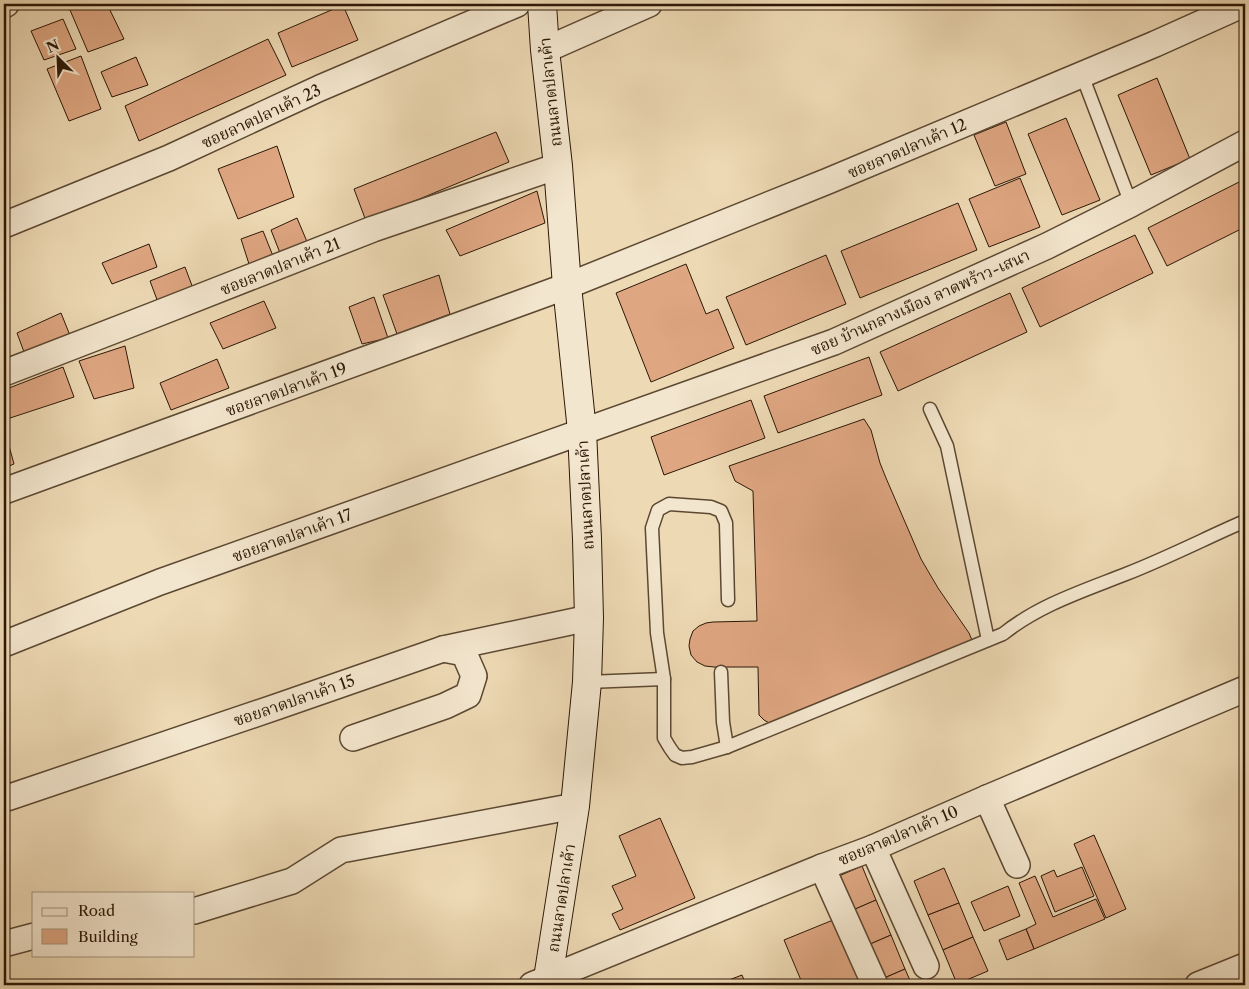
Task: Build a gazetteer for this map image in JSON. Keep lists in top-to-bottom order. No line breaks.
{"streets":{"main road":["ถนนลาดปลาเค้า"],"street":["ซอยลาดปลาเค้า 23","ซอยลาดปลาเค้า 12","ซอยลาดปลาเค้า 21","ซอย บ้านกลางเมือง ลาดพร้าว-เสนา","ซอยลาดปลาเค้า 19","ซอยลาดปลาเค้า 17","ซอยลาดปลาเค้า 15","ซอยลาดปลาเค้า 10"]},"crossings":[["ถนนลาดปลาเค้า","ซอยลาดปลาเค้า 12"],["ถนนลาดปลาเค้า","ซอยลาดปลาเค้า 21"],["ถนนลาดปลาเค้า","ซอย บ้านกลางเมือง ลาดพร้าว-เสนา"],["ถนนลาดปลาเค้า","ซอยลาดปลาเค้า 19"],["ถนนลาดปลาเค้า","ซอยลาดปลาเค้า 17"],["ถนนลาดปลาเค้า","ซอยลาดปลาเค้า 15"],["ถนนลาดปลาเค้า","ซอยลาดปลาเค้า 10"],["ซอยลาดปลาเค้า 12","ซอยลาดปลาเค้า 19"],["ซอย บ้านกลางเมือง ลาดพร้าว-เสนา","ซอยลาดปลาเค้า 17"]],"legend":["Road","Building"],"north":"top left"}
